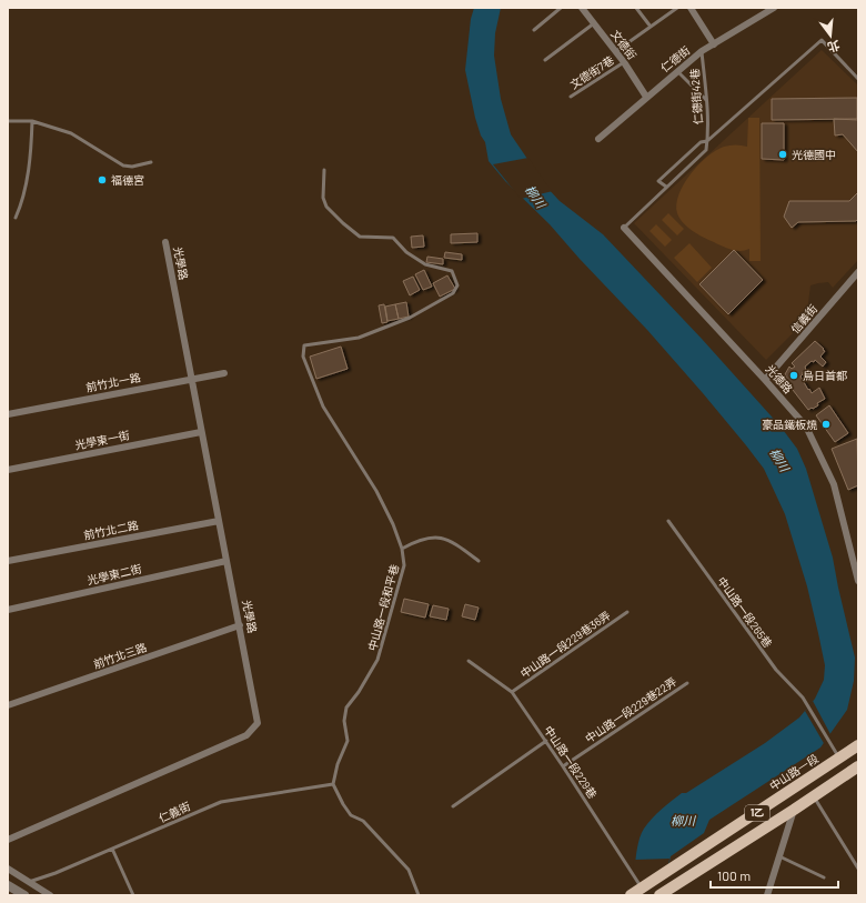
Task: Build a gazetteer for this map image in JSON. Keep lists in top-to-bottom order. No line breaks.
{"streets":{"main road":["中山路一段","1乙"],"street":["文德街","仁德街","光學路","信義街","光德路","前竹北一路","光學東一街","前竹北二路","光學東二街","前竹北三路"],"lane":["文德街7巷","仁德街42巷","中山路一段和平巷","中山路一段265巷","中山路一段229巷36弄","中山路一段229巷22弄","中山路一段229巷","仁義街"]},"crossings":[["文德街","仁德街"],["文德街","文德街7巷"],["仁德街","仁德街42巷"],["光學路","前竹北一路"],["光學路","光學東一街"],["光學路","前竹北二路"],["光學路","光學東二街"],["光學路","前竹北三路"],["信義街","光德路"],["中山路一段和平巷","仁義街"],["中山路一段265巷","中山路一段"],["中山路一段229巷36弄","中山路一段229巷"],["中山路一段229巷22弄","中山路一段229巷"],["中山路一段229巷","中山路一段"],["中山路一段229巷","1乙"],["中山路一段","1乙"]],"water":["柳川"],"places":["光德國中","福德宮","烏日首都","豪品鐵板燒"],"scale_bar":"100 m","north":"bottom"}
